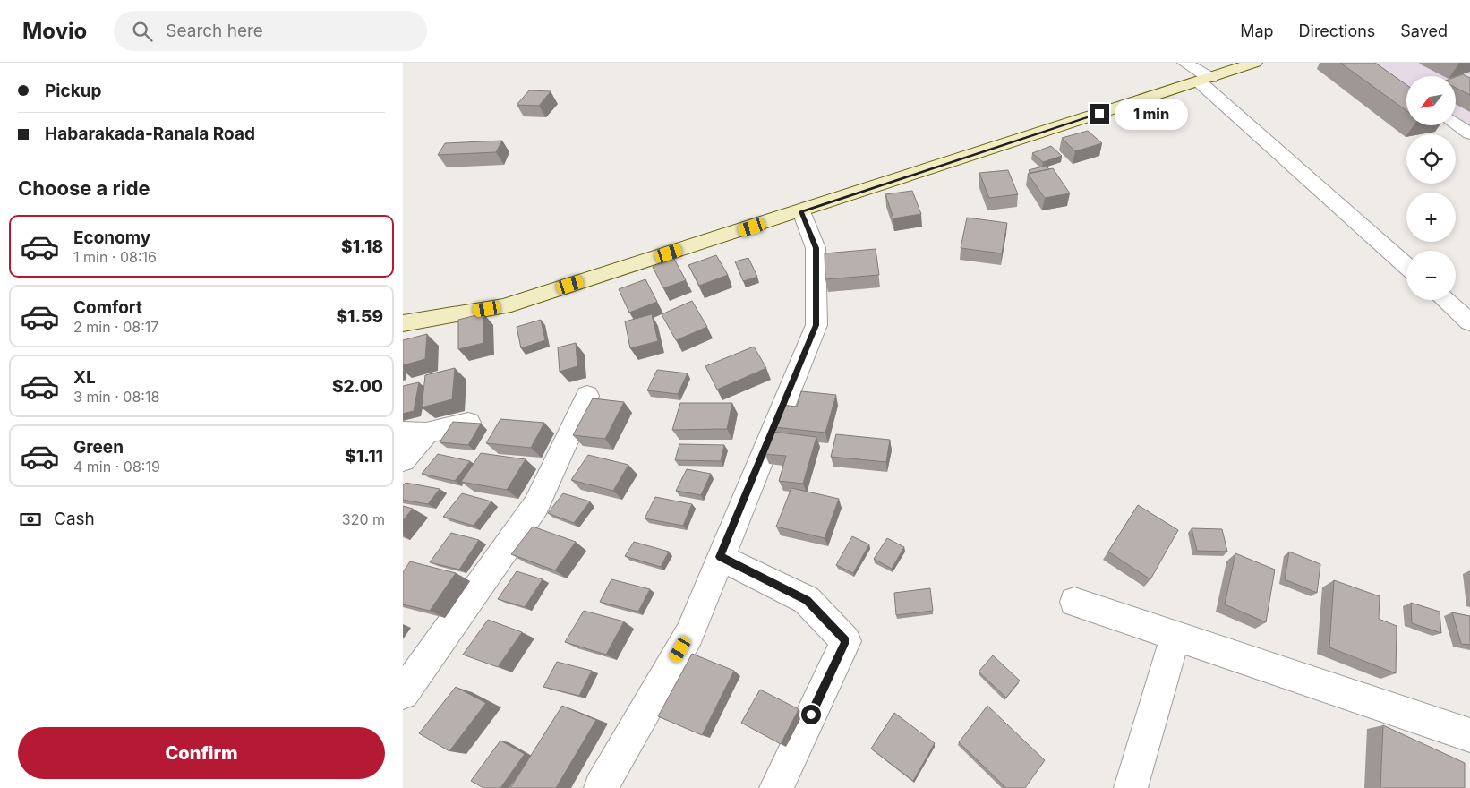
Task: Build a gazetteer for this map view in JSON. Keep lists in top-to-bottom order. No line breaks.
{"north":"bottom left","page":{"header":"Movio","search":"Search here","nav":["Map","Directions","Saved"],"banner":["Pickup","Habarakada-Ranala Road"],"map_buttons":["+","−"],"bubble":"1 min","heading":"Choose a ride","list":[{"name":"Economy","note":"1 min · 08:16","value":"$1.18"},{"name":"Comfort","note":"2 min · 08:17","value":"$1.59"},{"name":"XL","note":"3 min · 08:18","value":"$2.00"},{"name":"Green","note":"4 min · 08:19","value":"$1.11"}],"pay":["Cash","320 m"],"buttons":"Confirm"}}
